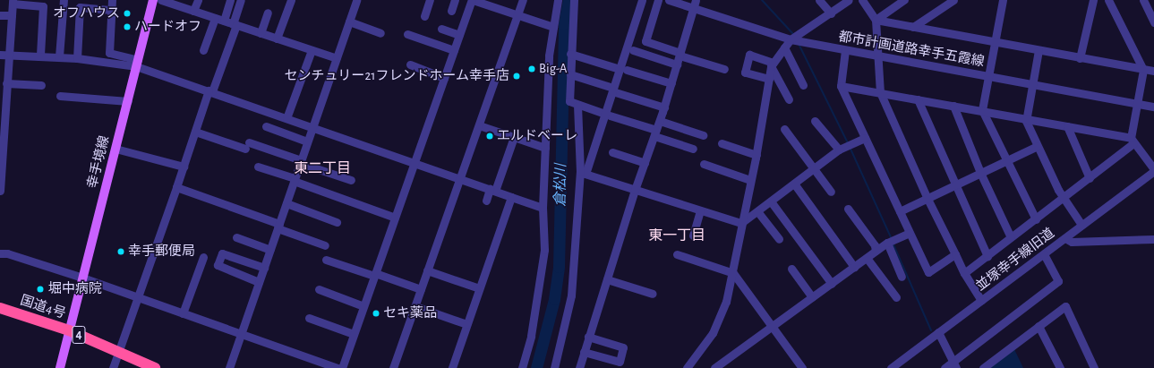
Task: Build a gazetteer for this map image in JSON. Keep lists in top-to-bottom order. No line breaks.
{"streets":{"highway":["国道4号","4"],"main road":["幸手境線"],"street":["都市計画道路幸手五霞線","並塚幸手線旧道"]},"crossings":[["幸手境線","国道4号"]],"districts":["東二丁目","東一丁目"],"water":["倉松川"],"places":["オフハウス","ハードオフ","Big-A","センチュリー21フレンドホーム幸手店","エルドベーレ","幸手郵便局","堀中病院","セキ薬品"]}
